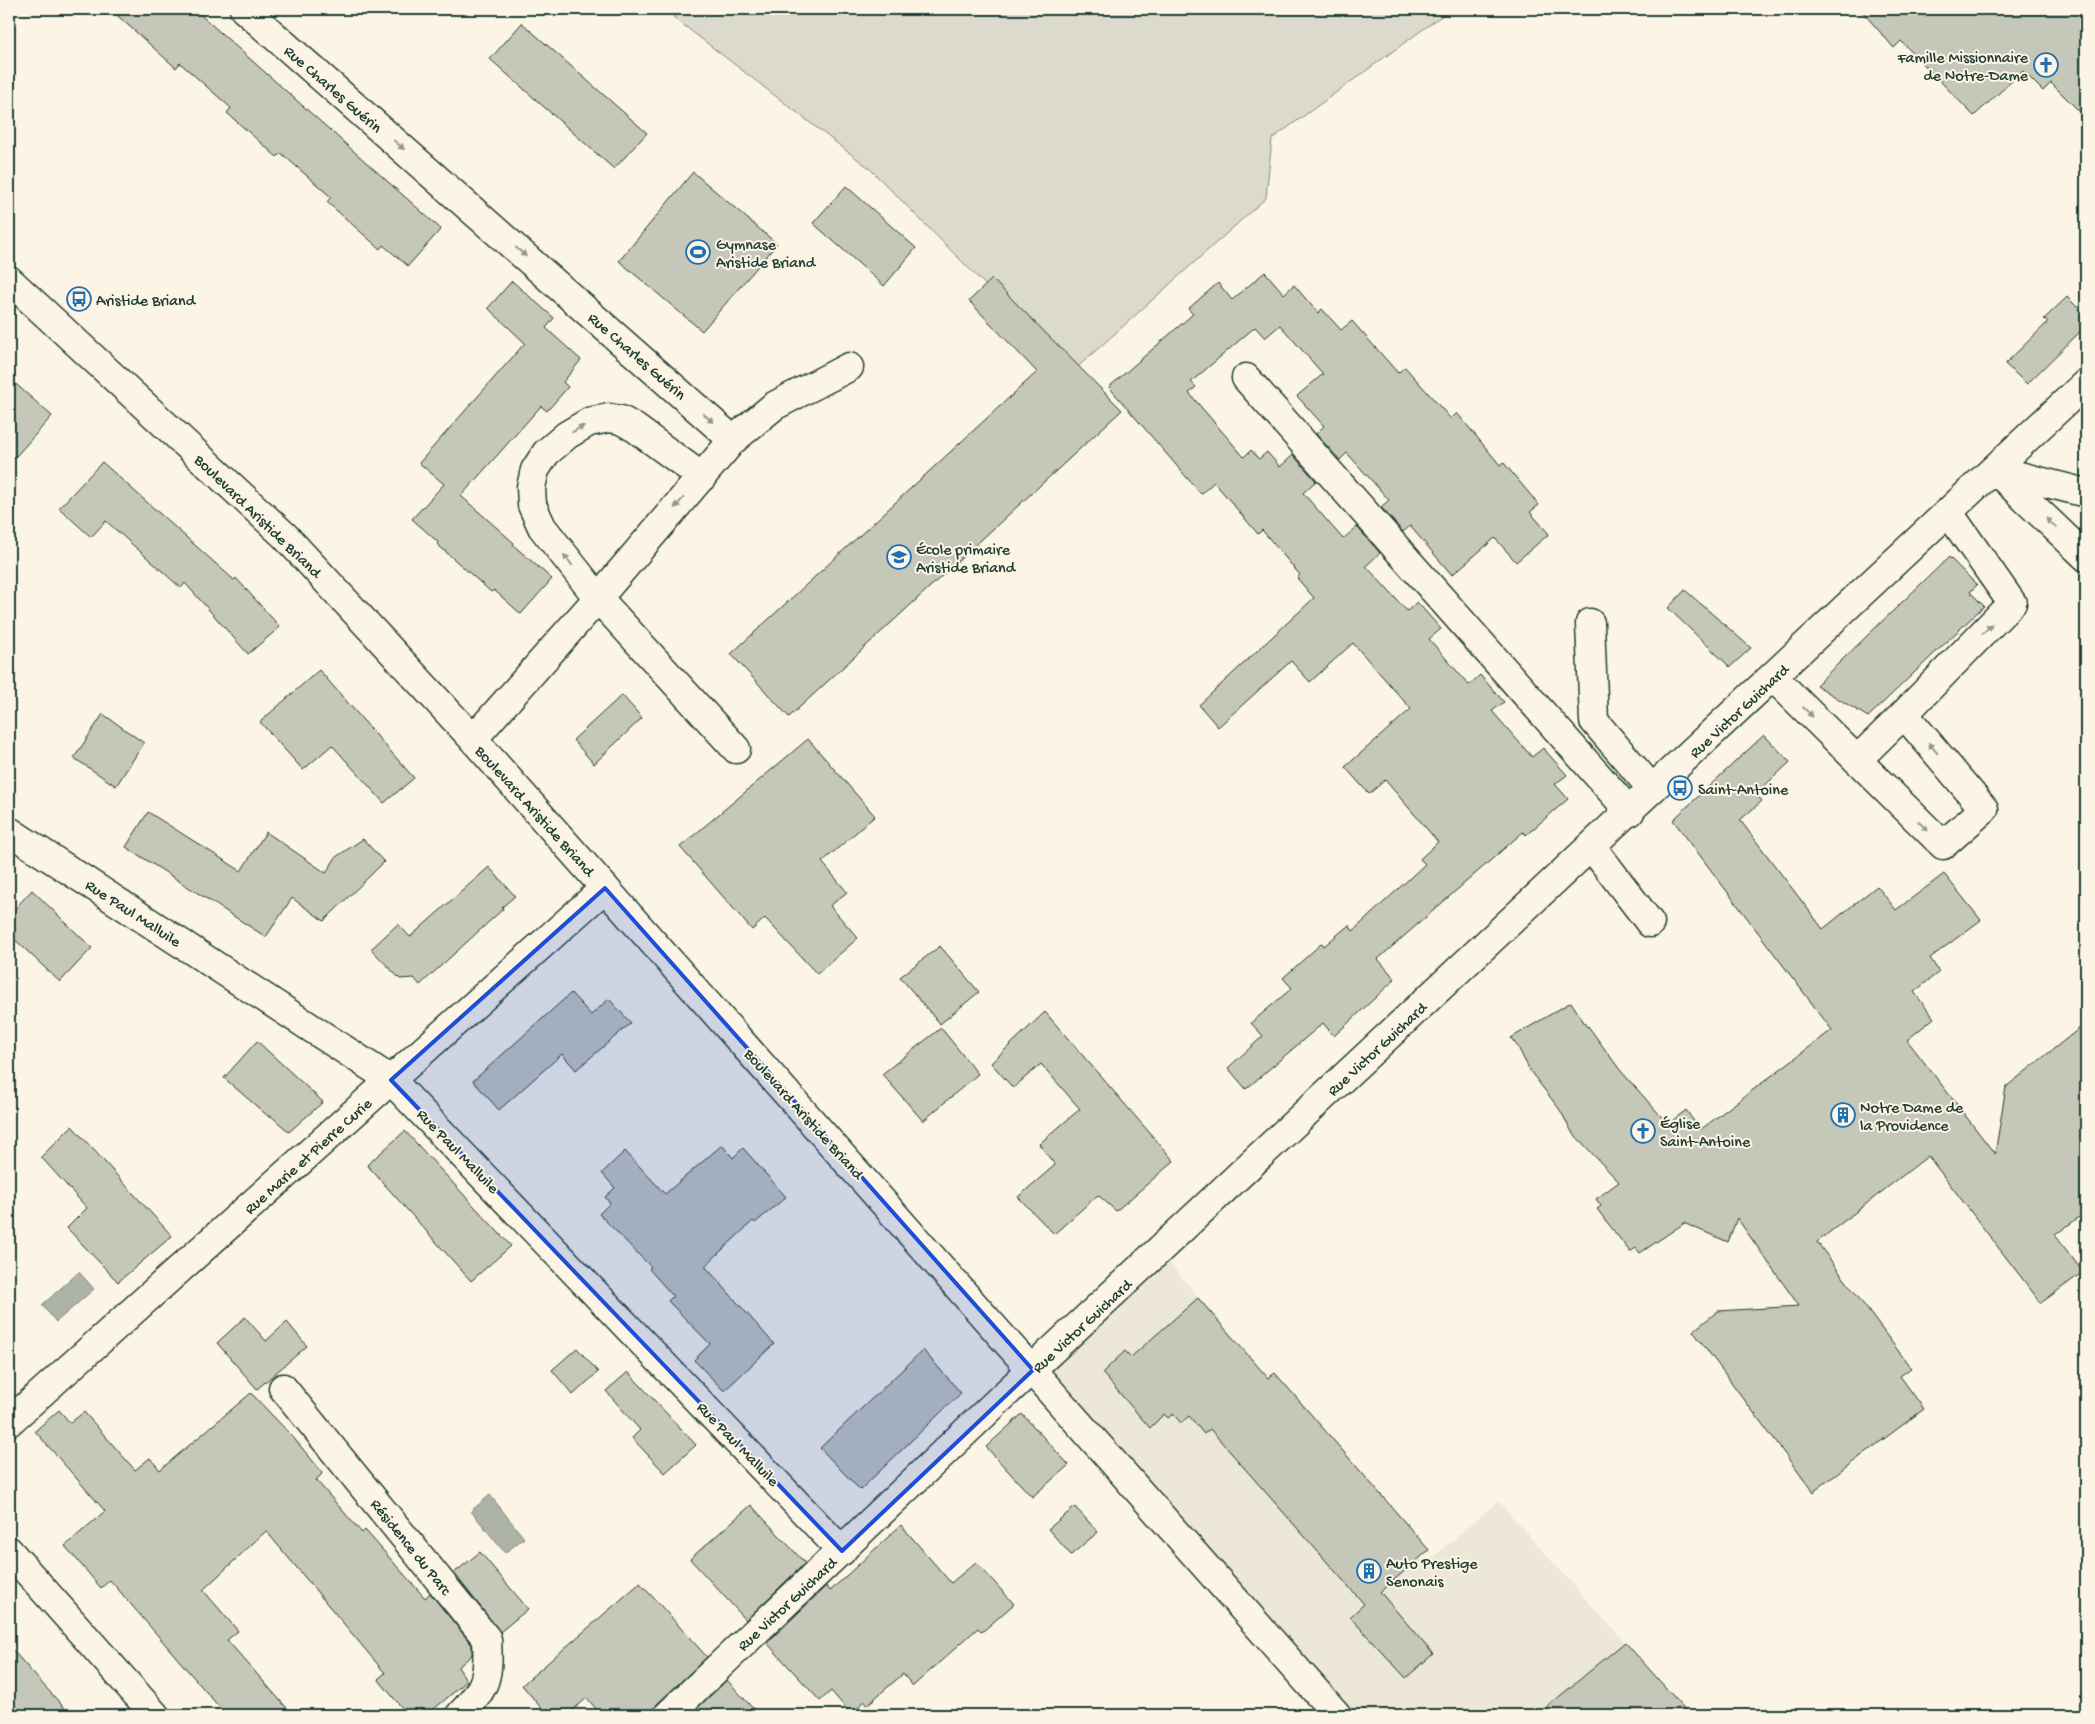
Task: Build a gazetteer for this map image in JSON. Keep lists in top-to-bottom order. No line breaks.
{"streets":{"main road":["Rue Charles Guérin","Boulevard Aristide Briand","Rue Victor Guichard","Rue Paul Malluile","Rue Marie et Pierre Curie","Résidence du Parc"]},"crossings":[["Boulevard Aristide Briand","Rue Victor Guichard"],["Boulevard Aristide Briand","Rue Marie et Pierre Curie"],["Rue Victor Guichard","Rue Paul Malluile"],["Rue Paul Malluile","Rue Marie et Pierre Curie"]],"one_way":["Rue Charles Guérin"],"places":{"church":["Famille Missionnaire de Notre-Dame","Église Saint-Antoine"],"sports":["Gymnase Aristide Briand"],"bus stop":["Aristide Briand","Saint-Antoine"],"school or university":["École primaire Aristide Briand"],"building":["Notre Dame de la Providence","Auto Prestige Senonais"]}}
